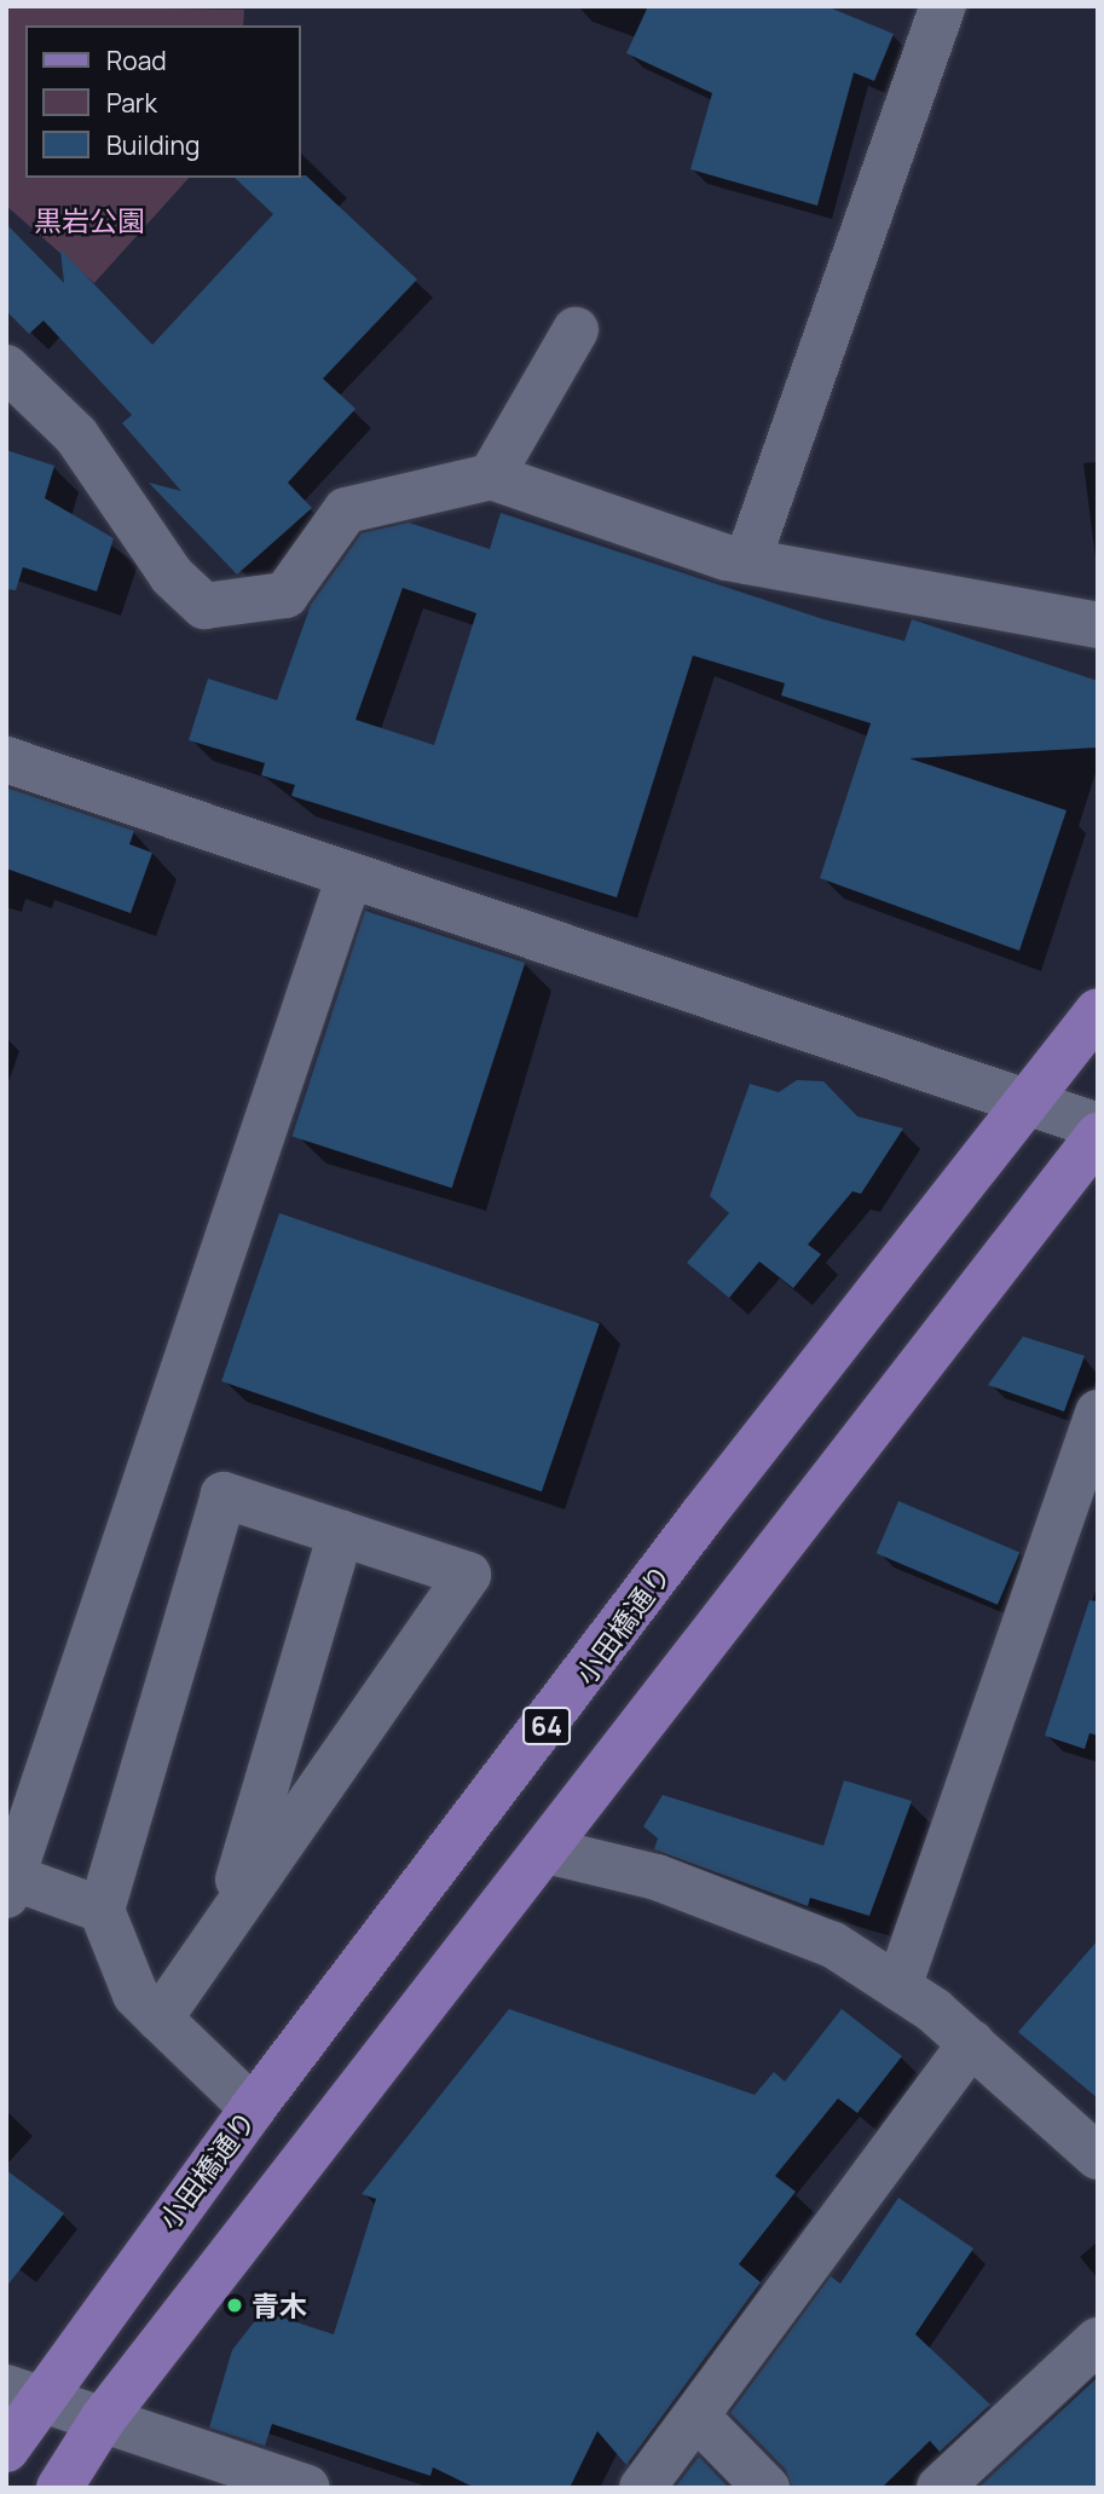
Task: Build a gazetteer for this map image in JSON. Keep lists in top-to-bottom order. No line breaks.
{"streets":{"main road":["小田橋通り","64"]},"parks":["黒岩公園"],"places":["青木"],"legend":["Road","Park","Building"]}
